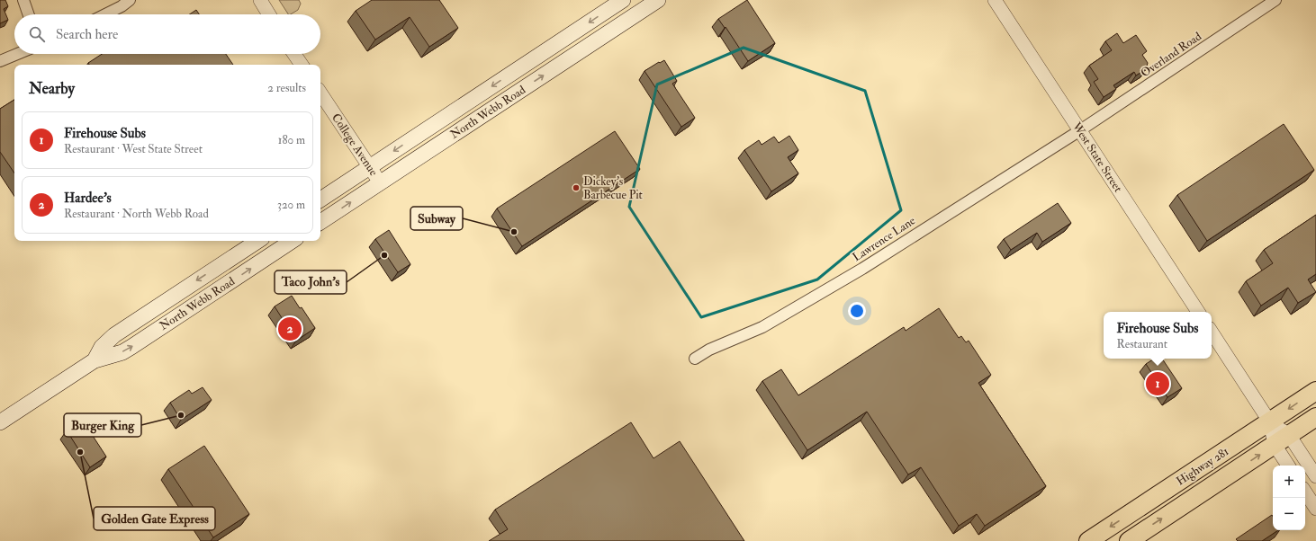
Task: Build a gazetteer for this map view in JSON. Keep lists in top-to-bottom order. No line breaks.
{"streets":{"highway":["Highway 281"],"main road":["North Webb Road"],"street":["Overland Road","College Avenue","West State Street","Lawrence Lane"]},"crossings":[["Overland Road","West State Street"],["Overland Road","Lawrence Lane"],["North Webb Road","College Avenue"],["West State Street","Lawrence Lane"]],"places":["Dickey's Barbecue Pit","Subway","Taco John's","Burger King","Golden Gate Express"],"page":{"search":"Search here","heading":["Nearby","2 results"],"list":[{"mark":"1","name":"Firehouse Subs","note":"Restaurant · West State Street","value":"180 m"},{"mark":"2","name":"Hardee's","note":"Restaurant · North Webb Road","value":"320 m"}],"popup":["Firehouse Subs","Restaurant"],"pins":["2","1"],"map_buttons":["+","−"]}}
